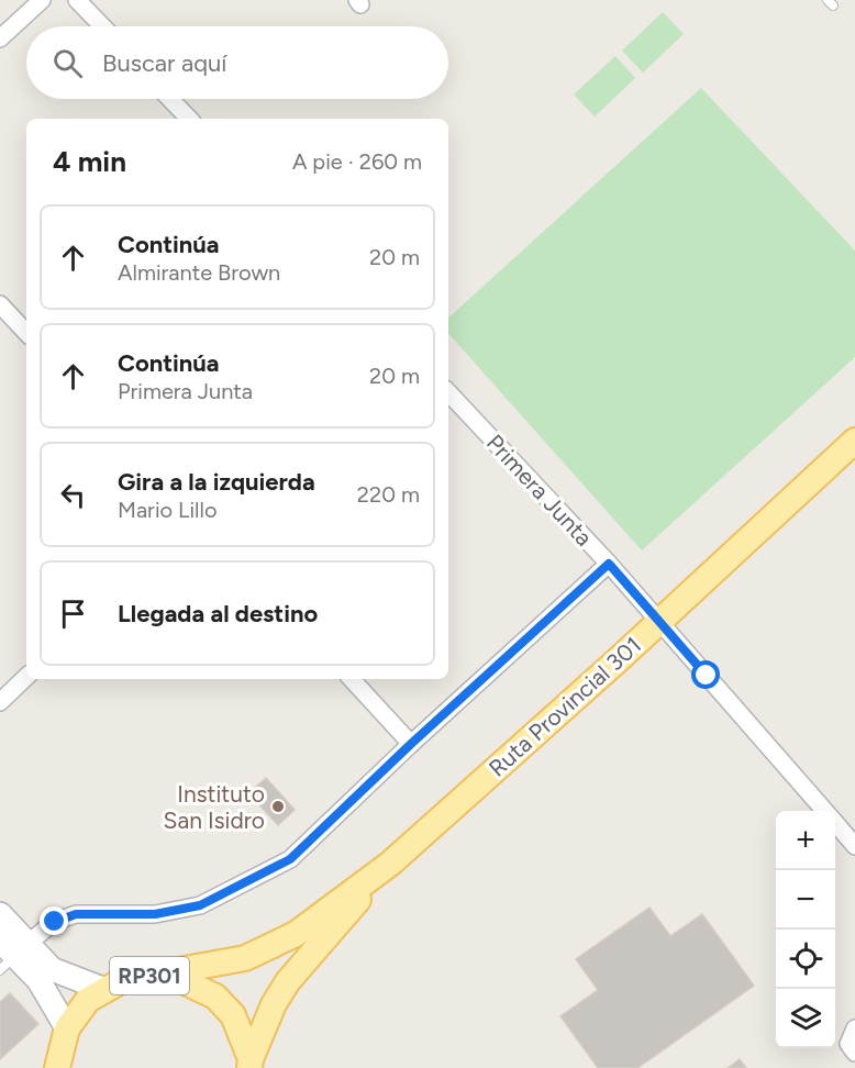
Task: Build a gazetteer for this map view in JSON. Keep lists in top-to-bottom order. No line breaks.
{"streets":{"main road":["Ruta Provincial 301","RP301"],"street":["Primera Junta"]},"crossings":[["Primera Junta","Ruta Provincial 301"],["Ruta Provincial 301","RP301"]],"places":["Instituto San Isidro"],"page":{"search":"Buscar aquí","heading":["4 min","A pie · 260 m"],"list":[["Continúa","Almirante Brown","20 m"],["Continúa","Primera Junta","20 m"],["Gira a la izquierda","Mario Lillo","220 m"],"Llegada al destino"],"map_buttons":["+","−"]}}
